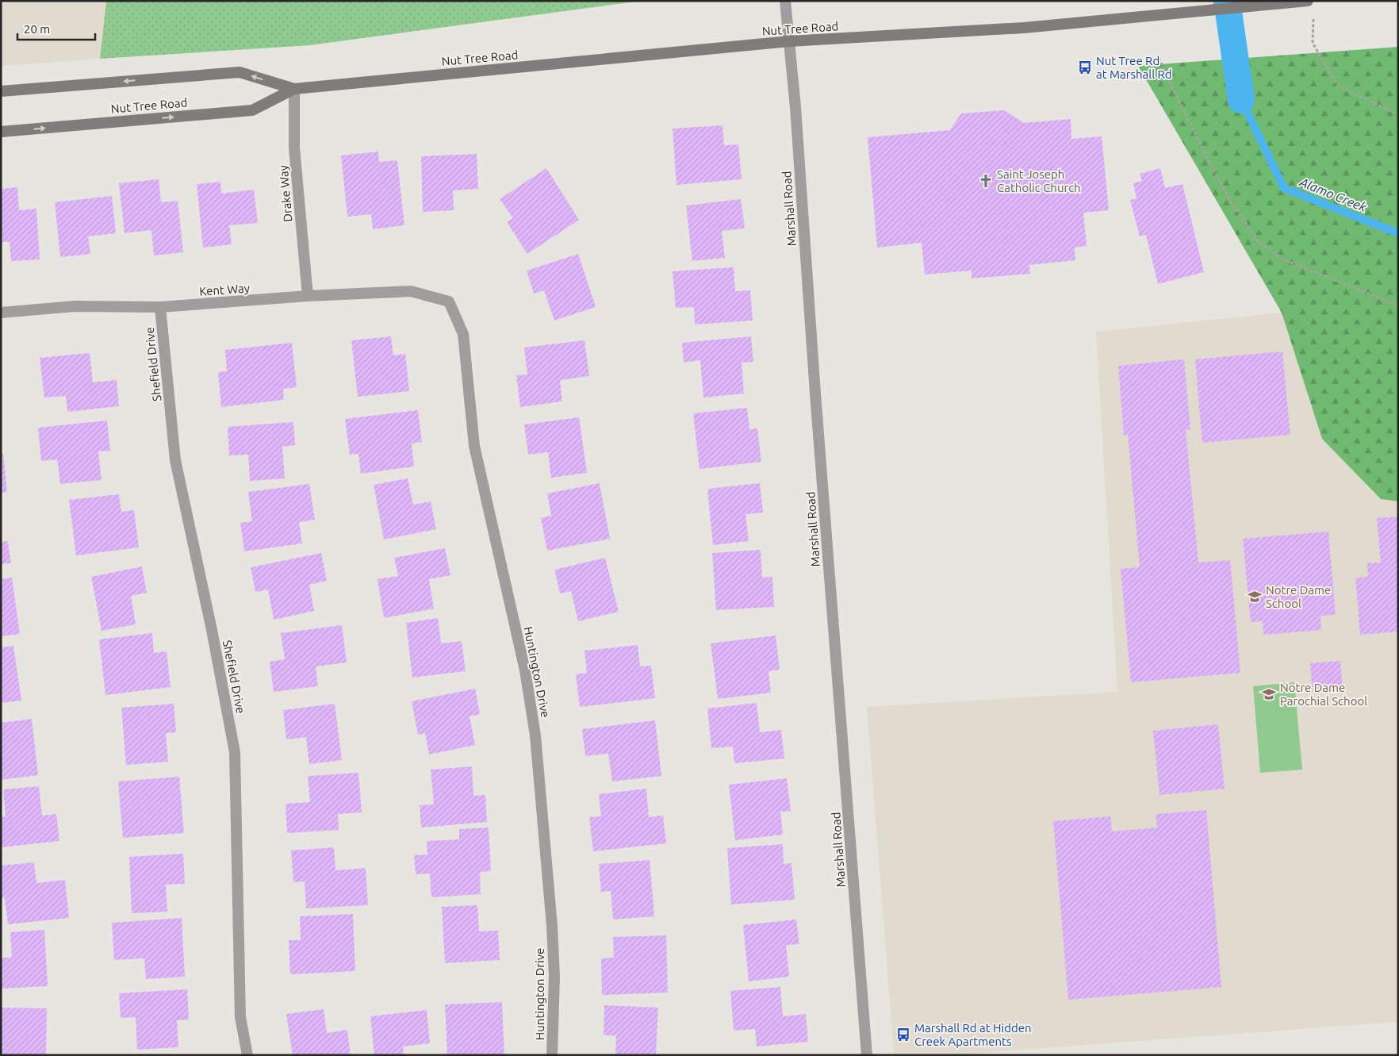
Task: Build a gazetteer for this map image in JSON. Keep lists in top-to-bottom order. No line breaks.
{"streets":{"main road":["Nut Tree Road"],"street":["Drake Way","Marshall Road","Kent Way","Shefield Drive","Huntington Drive"]},"crossings":[["Nut Tree Road","Drake Way"],["Nut Tree Road","Marshall Road"],["Drake Way","Kent Way"],["Kent Way","Shefield Drive"],["Kent Way","Huntington Drive"]],"water":["Alamo Creek"],"places":{"bus stop":["Nut Tree Rd at Marshall Rd","Marshall Rd at Hidden Creek Apartments"],"church":["Saint Joseph Catholic Church"],"school or university":["Notre Dame School","Notre Dame Parochial School"]},"scale_bar":"20 m"}
